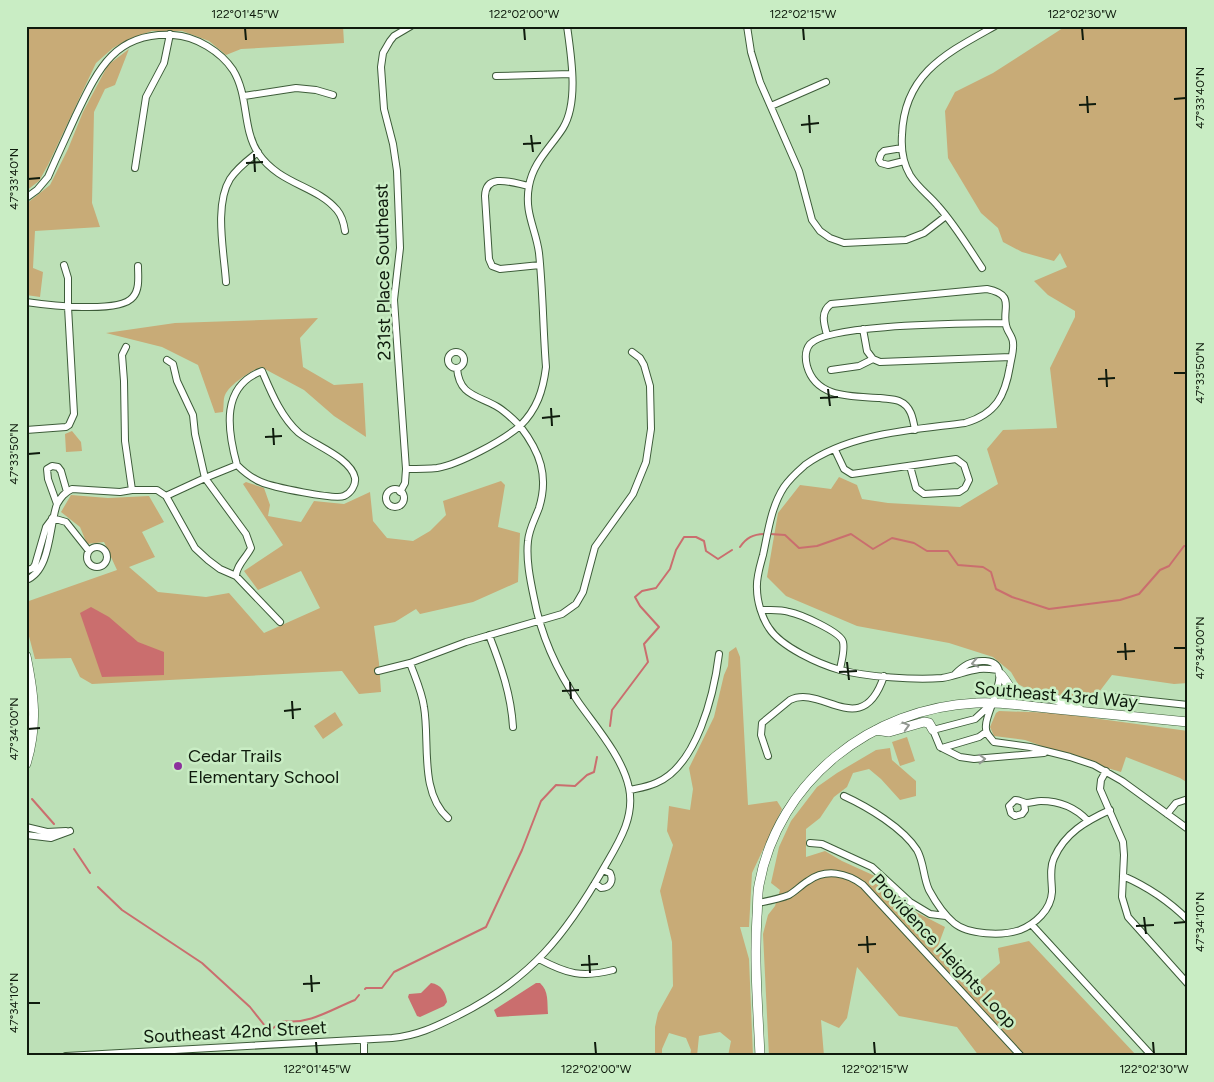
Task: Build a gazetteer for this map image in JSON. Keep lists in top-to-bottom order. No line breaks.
{"streets":{"main road":["Southeast 43rd Way"],"street":["231st Place Southeast","Providence Heights Loop","Southeast 42nd Street"]},"crossings":[["Southeast 43rd Way","Providence Heights Loop"]],"places":["Cedar Trails Elementary School"],"coordinates":["122°01'45\"W","122°02'00\"W","122°02'15\"W","122°02'30\"W","47°33'40\"N","47°33'50\"N","47°34'00\"N","47°34'10\"N"]}
